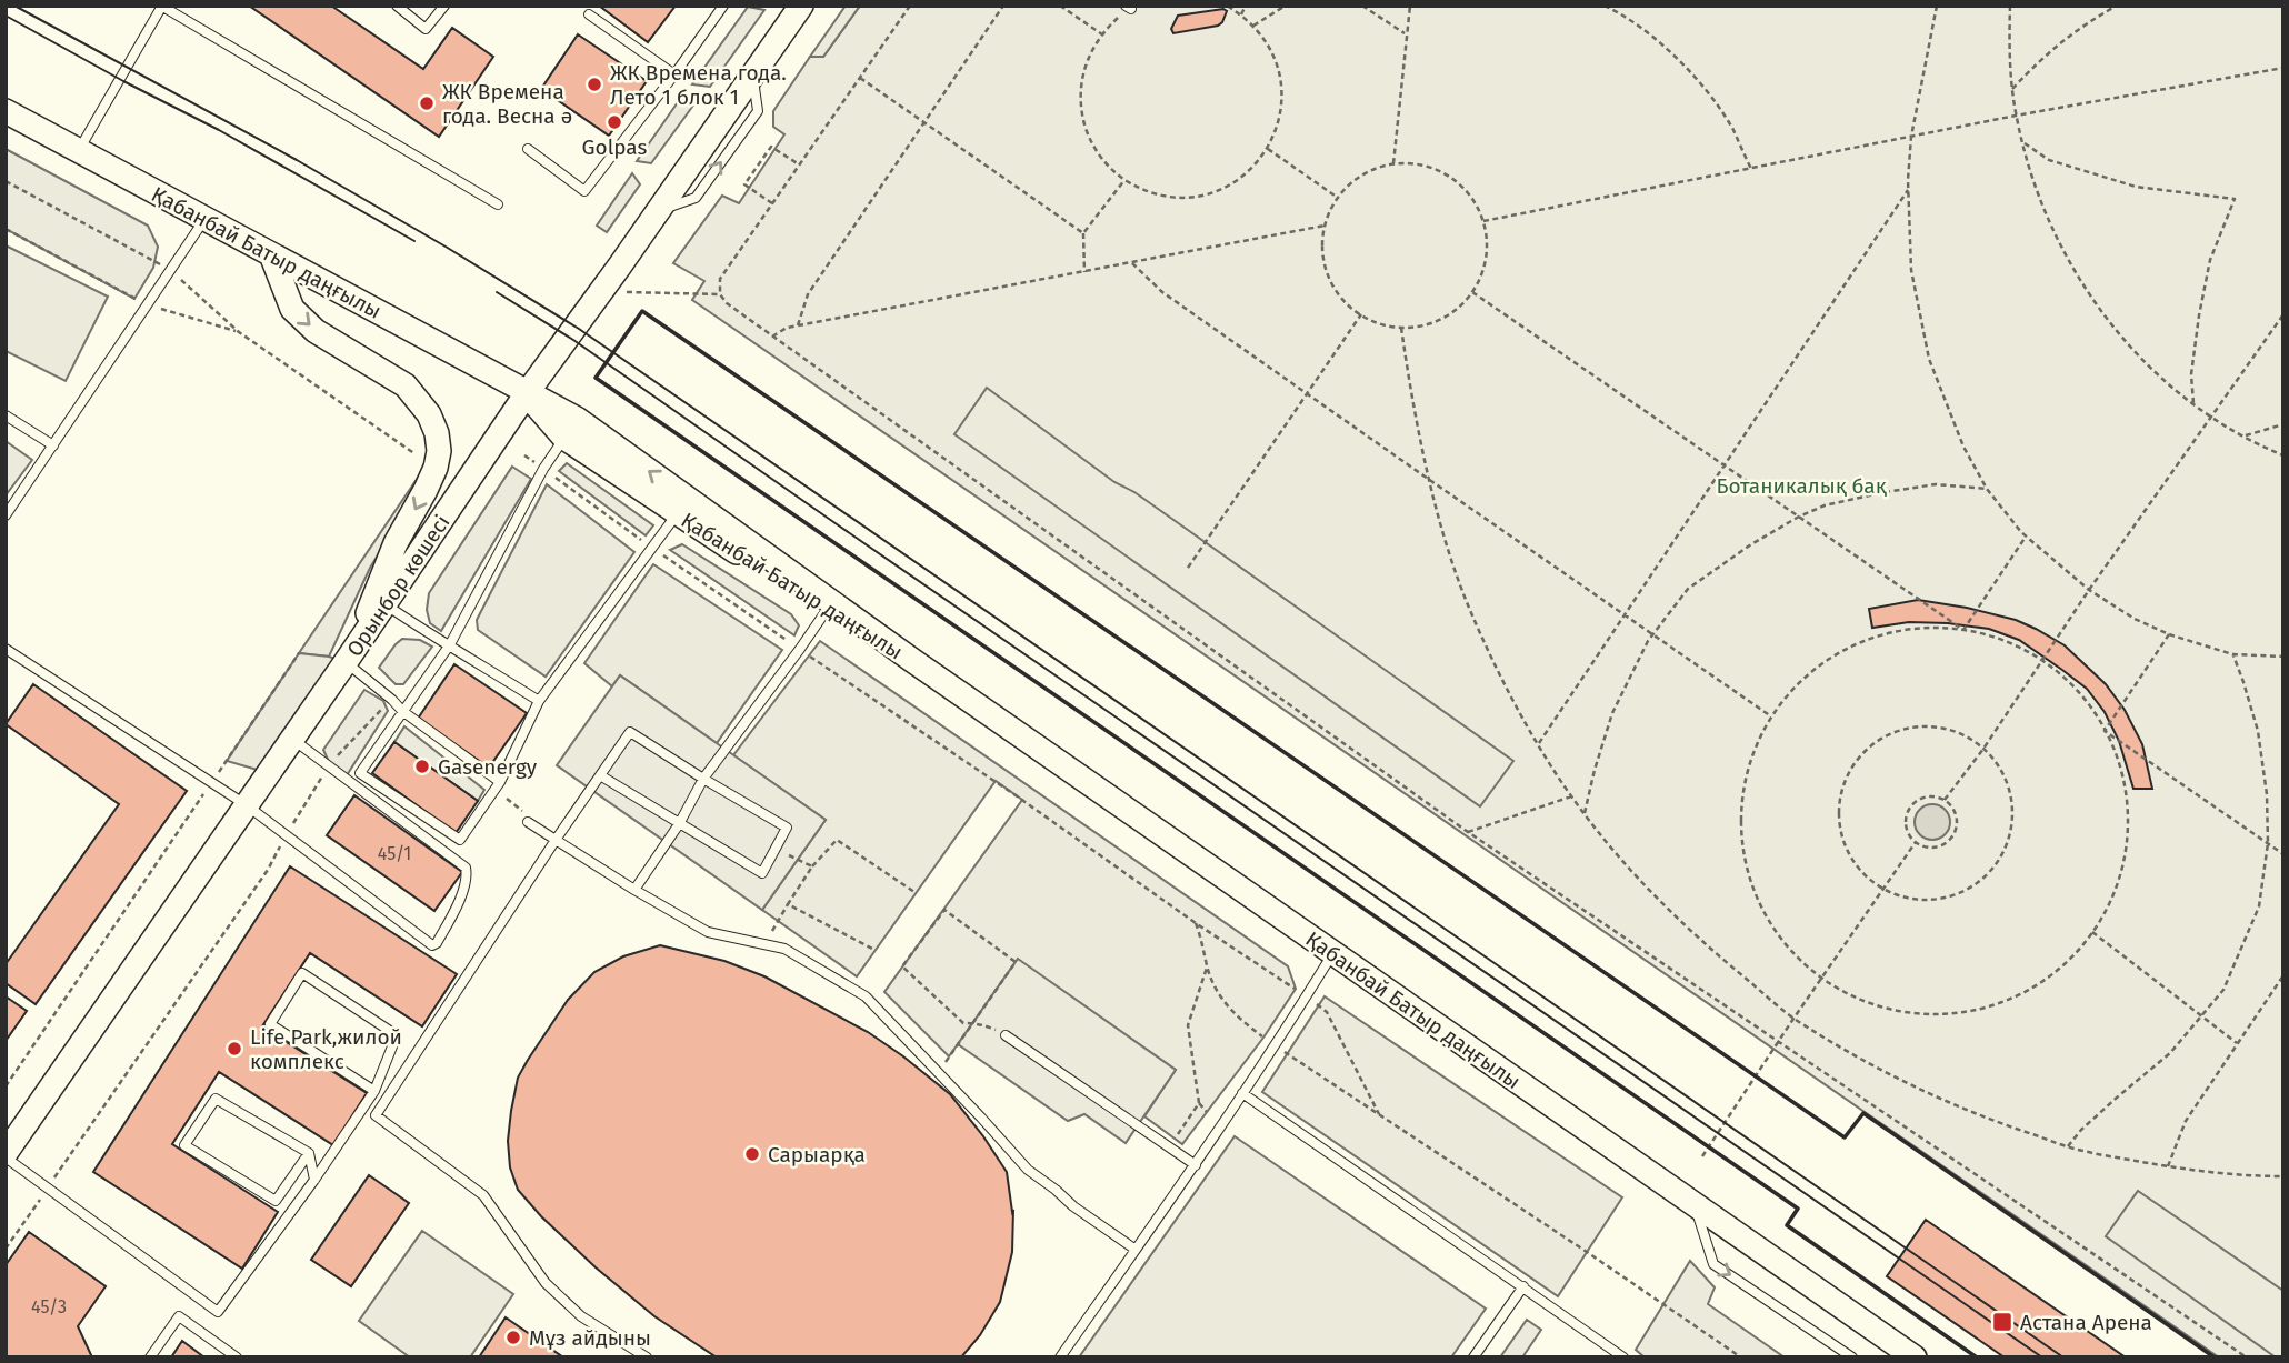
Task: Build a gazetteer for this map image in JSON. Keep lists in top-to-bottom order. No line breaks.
{"streets":{"main road":["Қабанбай Батыр даңғылы","Орынбор көшесі"]},"crossings":[["Қабанбай Батыр даңғылы","Орынбор көшесі"]],"parks":["Ботаникалық бақ"],"places":{"other":["ЖК Времена года. Лето 1 блок 1","ЖК Времена года. Весна ә","Golpas","Gasenergy","Life Park,жилой комплекс","Сарыарқа","Мұз айдыны"],"transit":["Астана Арена"]},"house_numbers":["45/1","45/3"]}
